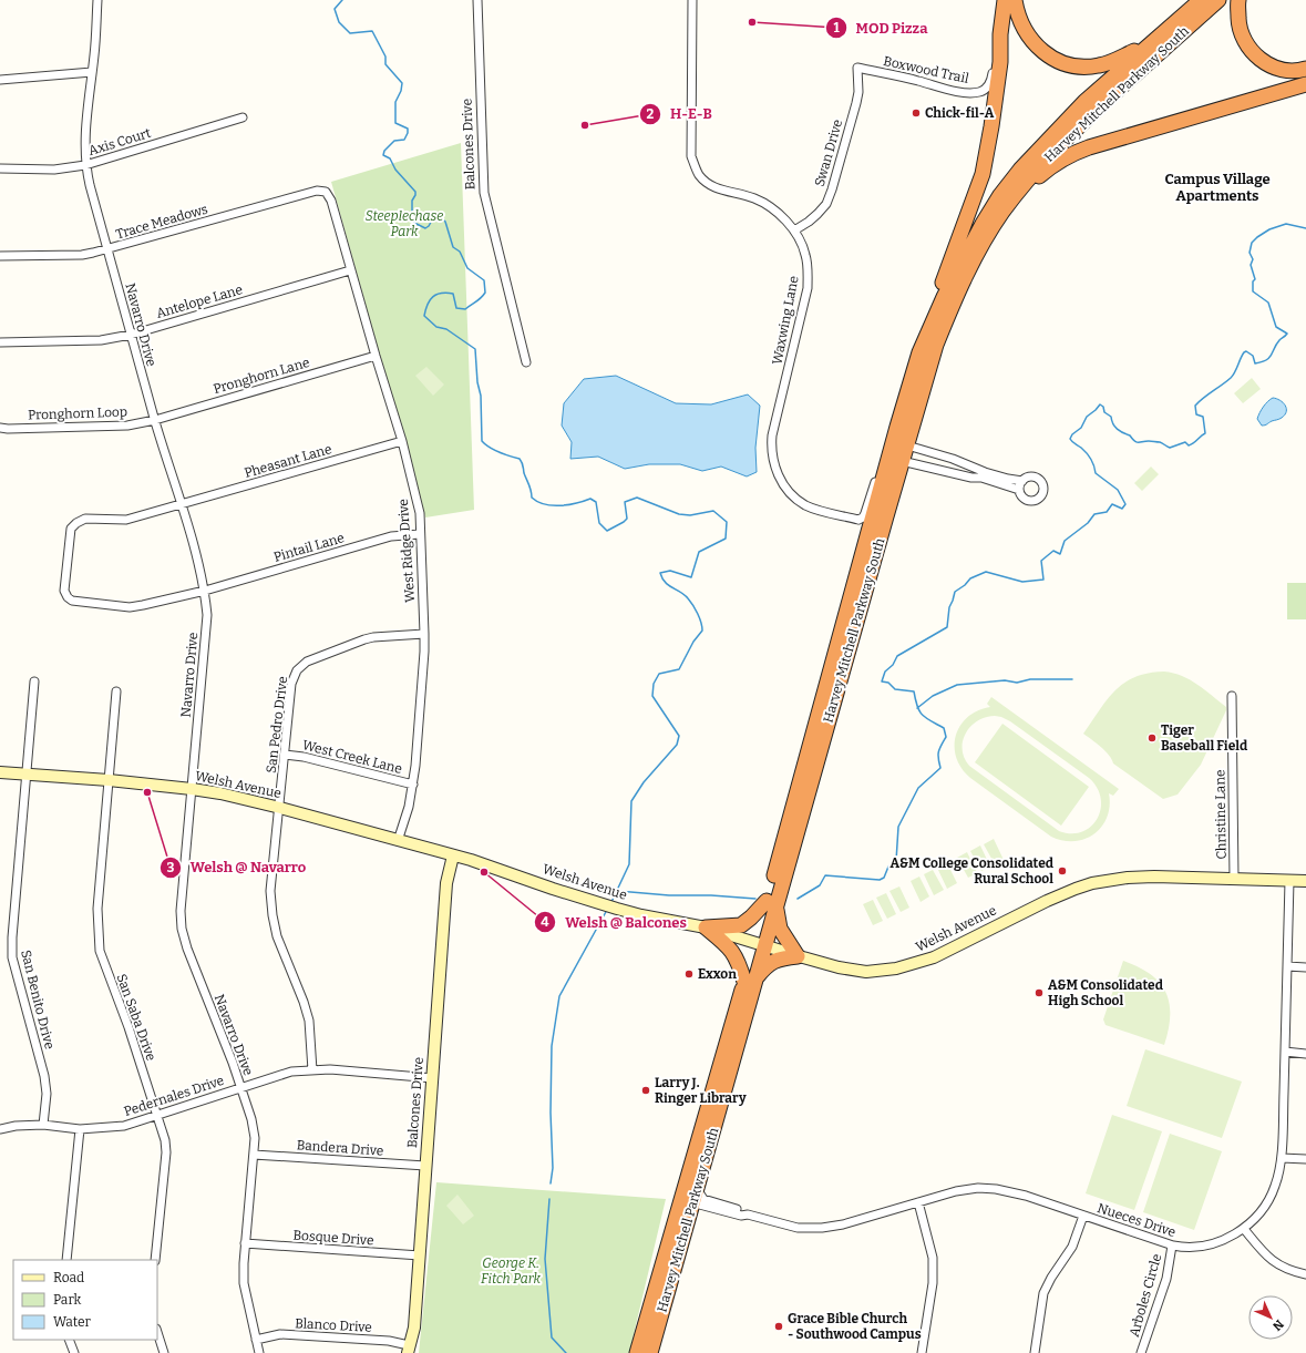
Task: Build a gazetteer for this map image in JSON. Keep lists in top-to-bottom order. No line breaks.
{"streets":{"highway":["Harvey Mitchell Parkway South"],"main road":["Balcones Drive","Welsh Avenue"],"street":["Boxwood Trail","Axis Court","Swan Drive","Trace Meadows","Antelope Lane","Waxwing Lane","Navarro Drive","Pronghorn Lane","Pronghorn Loop","Pheasant Lane","Pintail Lane","West Ridge Drive","San Pedro Drive","West Creek Lane","Christine Lane","San Benito Drive","San Saba Drive","Pedernales Drive","Bandera Drive","Nueces Drive","Bosque Drive","Arboles Circle","Blanco Drive"]},"crossings":[["Boxwood Trail","Swan Drive"],["Harvey Mitchell Parkway South","Welsh Avenue"],["Harvey Mitchell Parkway South","Nueces Drive"],["Axis Court","Navarro Drive"],["Balcones Drive","Welsh Avenue"],["Balcones Drive","Pedernales Drive"],["Balcones Drive","Bandera Drive"],["Balcones Drive","Bosque Drive"],["Balcones Drive","Blanco Drive"],["Swan Drive","Waxwing Lane"],["Trace Meadows","Navarro Drive"],["Trace Meadows","West Ridge Drive"],["Antelope Lane","Navarro Drive"],["Antelope Lane","West Ridge Drive"],["Navarro Drive","Pronghorn Lane"],["Navarro Drive","Pronghorn Loop"],["Navarro Drive","Pheasant Lane"],["Navarro Drive","Pintail Lane"],["Navarro Drive","Welsh Avenue"],["Navarro Drive","Pedernales Drive"],["Navarro Drive","Bandera Drive"],["Navarro Drive","Bosque Drive"],["Navarro Drive","Blanco Drive"],["Pronghorn Lane","Pronghorn Loop"],["Pronghorn Lane","West Ridge Drive"],["Pheasant Lane","Pintail Lane"],["Pheasant Lane","West Ridge Drive"],["Pintail Lane","West Ridge Drive"],["West Ridge Drive","San Pedro Drive"],["West Ridge Drive","West Creek Lane"],["West Ridge Drive","Welsh Avenue"],["San Pedro Drive","West Creek Lane"],["San Pedro Drive","Welsh Avenue"],["San Pedro Drive","Pedernales Drive"],["Welsh Avenue","Christine Lane"],["Welsh Avenue","San Benito Drive"],["Welsh Avenue","San Saba Drive"],["Welsh Avenue","Nueces Drive"],["San Benito Drive","Pedernales Drive"],["San Saba Drive","Pedernales Drive"],["Nueces Drive","Arboles Circle"]],"districts":["Campus Village Apartments"],"parks":["Steeplechase Park","George K. Fitch Park"],"places":["MOD Pizza","Chick-fil-A","H-E-B","Tiger Baseball Field","Welsh @ Navarro","A&M College Consolidated Rural School","Welsh @ Balcones","Exxon","A&M Consolidated High School","Larry J. Ringer Library","Grace Bible Church - Southwood Campus"],"legend":["Road","Park","Water"],"north":"bottom right"}
